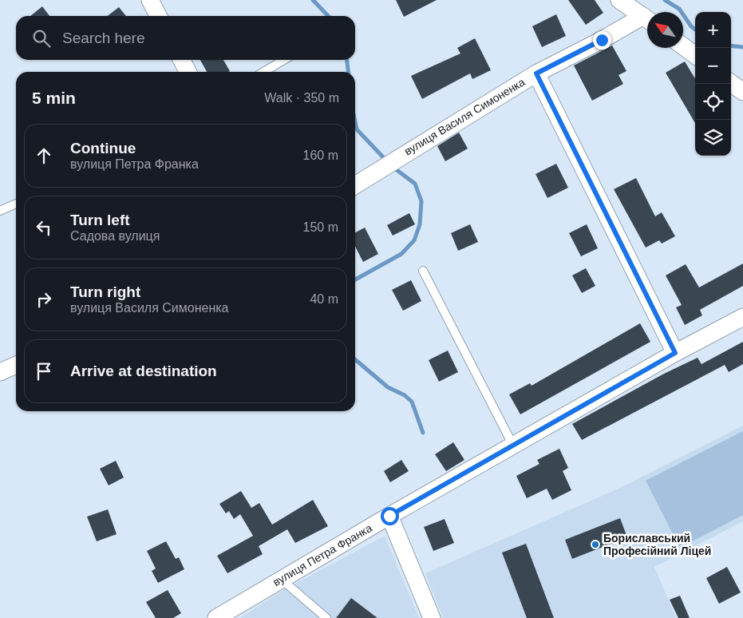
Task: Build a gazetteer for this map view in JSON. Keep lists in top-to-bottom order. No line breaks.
{"streets":{"street":["вулиця Василя Симоненка","вулиця Петра Франка"]},"places":["Бориславський Професійний Ліцей"],"north":"top left","page":{"map_buttons":["+","−"],"search":"Search here","heading":["5 min","Walk · 350 m"],"list":[["Continue","вулиця Петра Франка","160 m"],["Turn left","Садова вулиця","150 m"],["Turn right","вулиця Василя Симоненка","40 m"],"Arrive at destination"]}}
